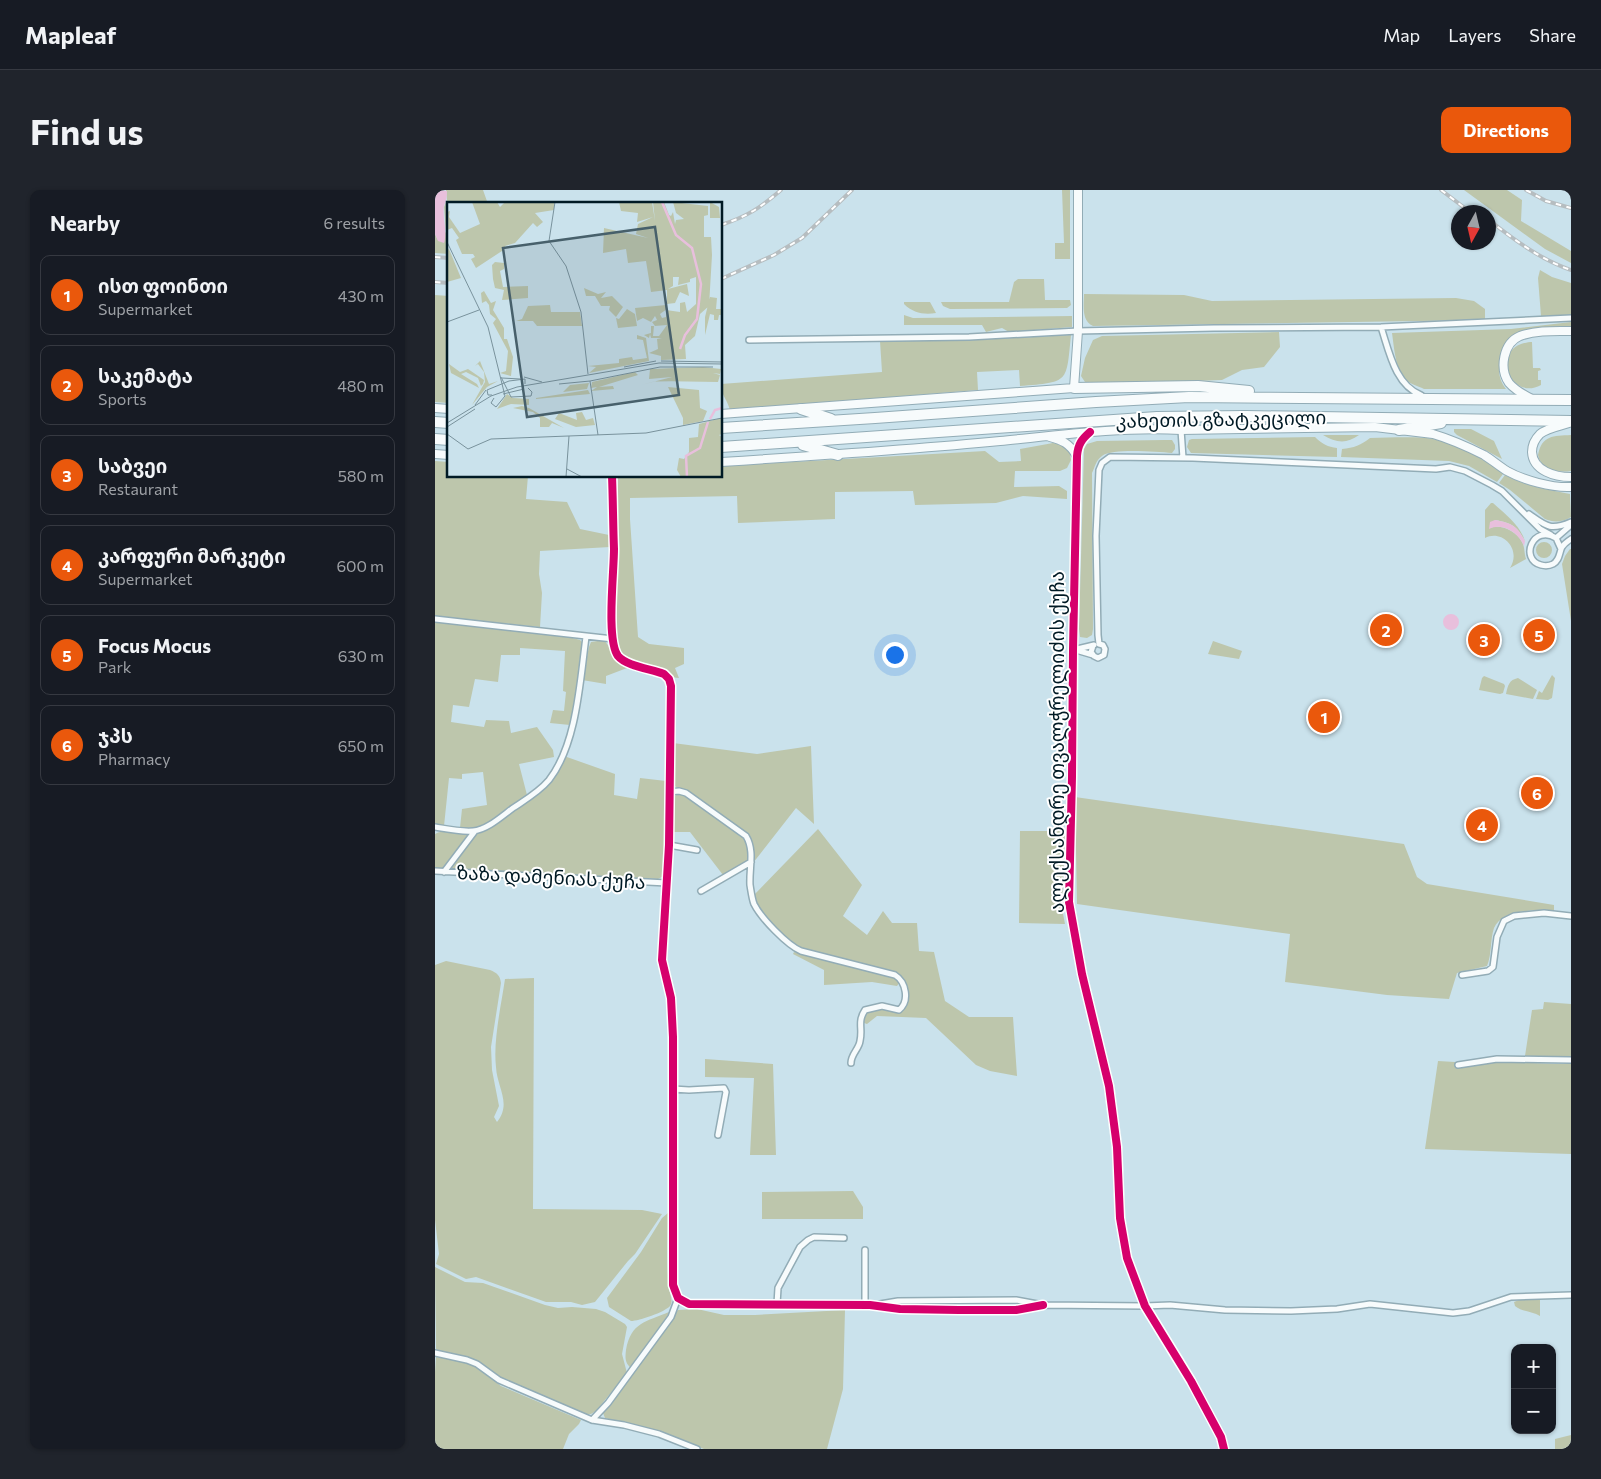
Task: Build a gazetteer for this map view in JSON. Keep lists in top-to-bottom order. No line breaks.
{"streets":{"highway":["კახეთის გზატკეცილი"],"street":["ალექსანდრე თვალჭრელიძის ქუჩა","ზაზა დამენიას ქუჩა"]},"north":"bottom","page":{"header":"Mapleaf","nav":["Map","Layers","Share"],"buttons":"Directions","title":"Find us","heading":["Nearby","6 results"],"list":[{"mark":"1","name":"ისთ ფოინთი","note":"Supermarket","value":"430 m"},{"mark":"2","name":"საკემატა","note":"Sports","value":"480 m"},{"mark":"3","name":"საბვეი","note":"Restaurant","value":"580 m"},{"mark":"4","name":"კარფური მარკეტი","note":"Supermarket","value":"600 m"},{"mark":"5","name":"Focus Mocus","note":"Park","value":"630 m"},{"mark":"6","name":"ჯპს","note":"Pharmacy","value":"650 m"}],"pins":["2","5","3","1","6","4"],"map_buttons":["+","−"]}}
